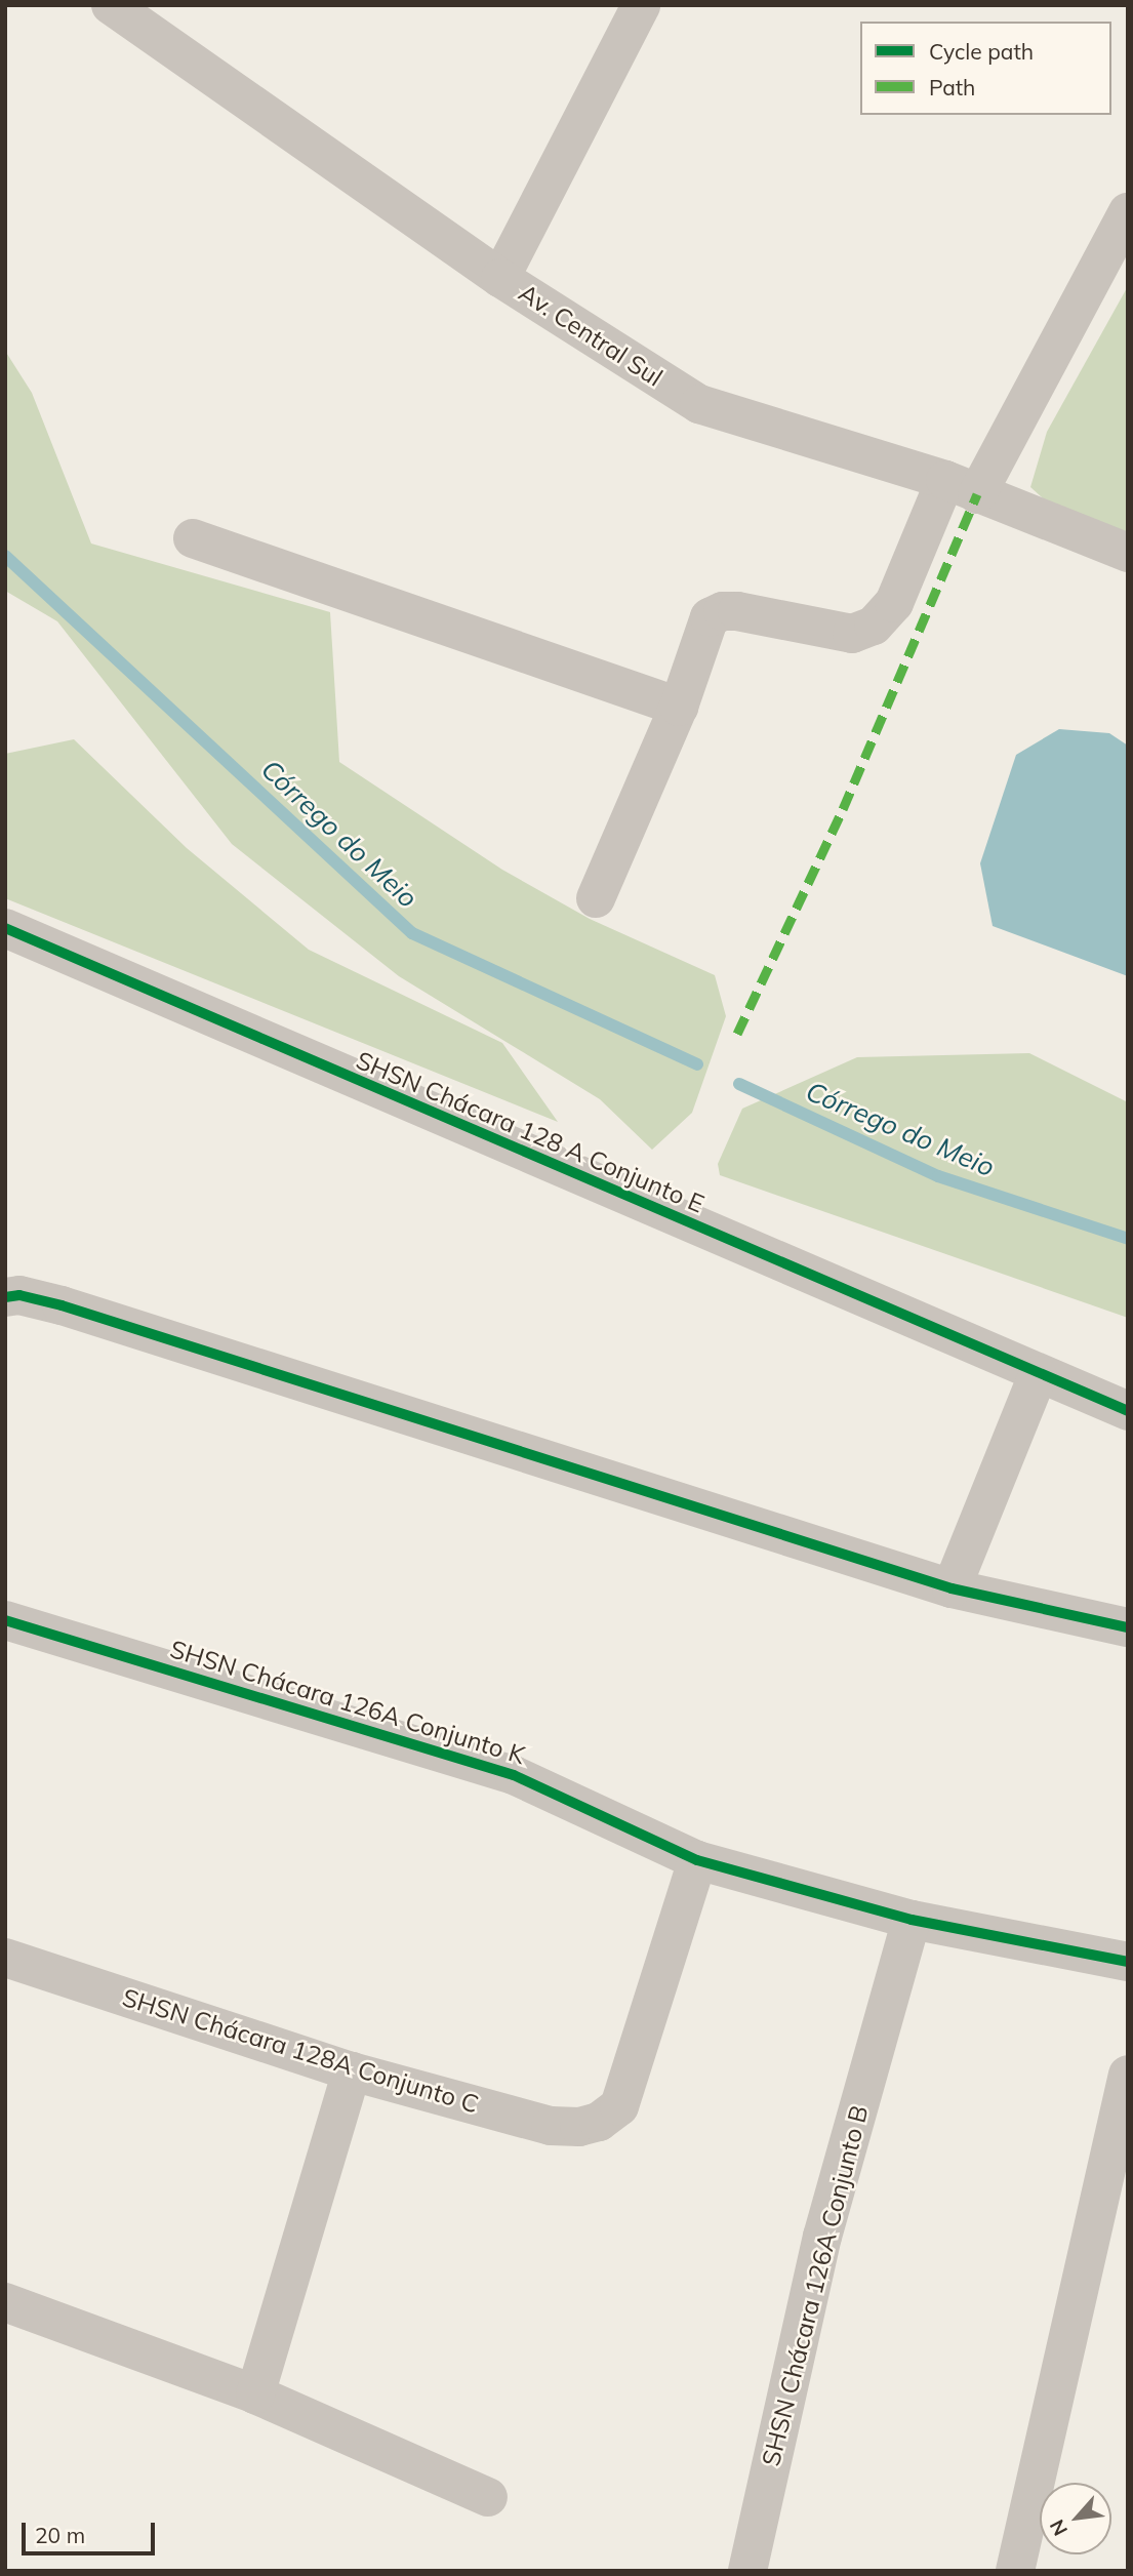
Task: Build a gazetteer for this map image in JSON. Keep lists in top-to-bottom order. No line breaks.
{"streets":{"street":["Av. Central Sul","SHSN Chácara 128 A Conjunto E","SHSN Chácara 126A Conjunto K","SHSN Chácara 128A Conjunto C","SHSN Chácara 126A Conjunto B"]},"crossings":[["SHSN Chácara 126A Conjunto K","SHSN Chácara 128A Conjunto C"],["SHSN Chácara 126A Conjunto K","SHSN Chácara 126A Conjunto B"]],"water":["Córrego do Meio"],"legend":["Cycle path","Path"],"scale_bar":"20 m","north":"bottom left"}
